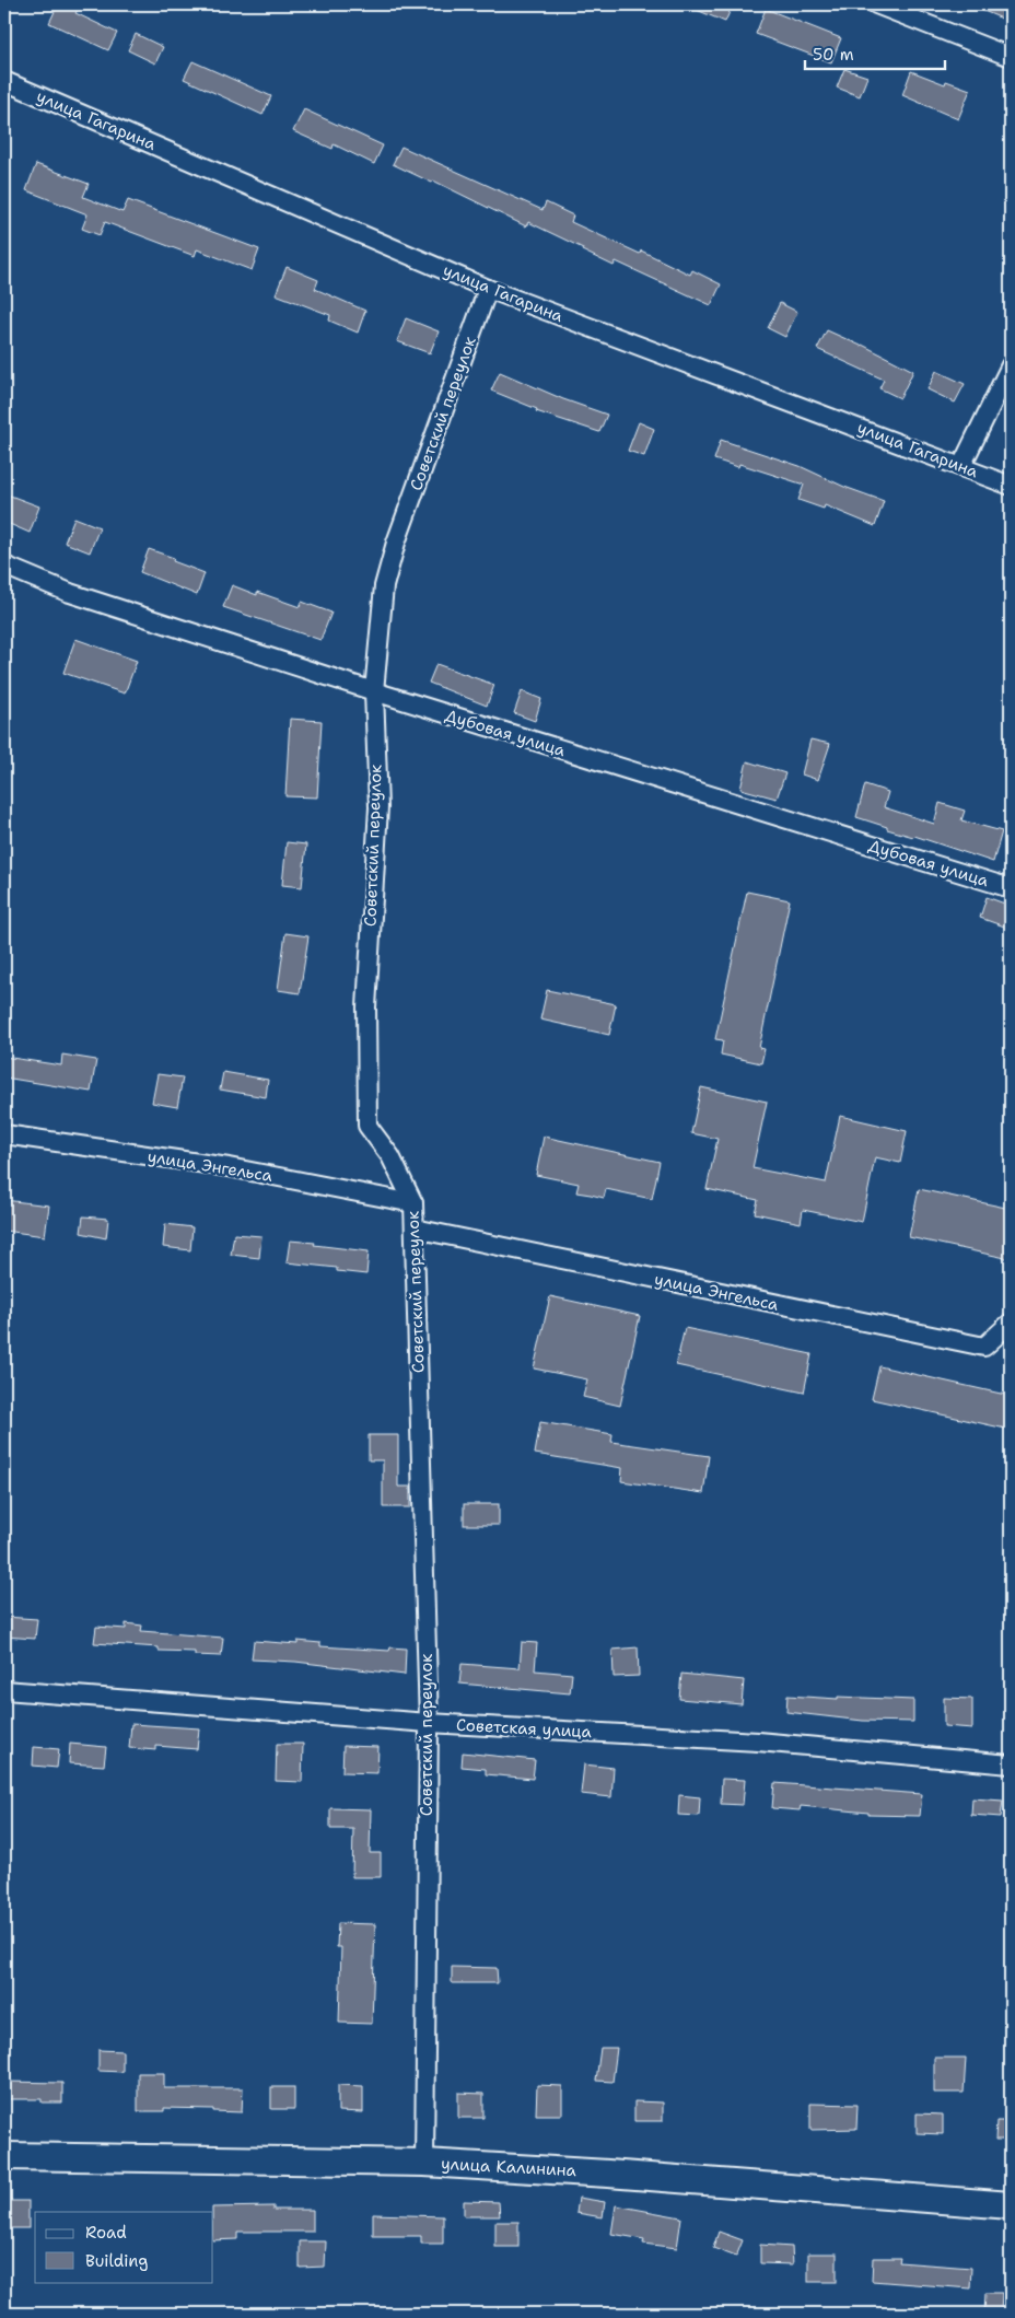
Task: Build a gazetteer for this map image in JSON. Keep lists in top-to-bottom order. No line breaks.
{"streets":{"street":["улица Гагарина","Советский переулок","Дубовая улица","улица Энгельса","Советская улица","улица Калинина"]},"crossings":[["улица Гагарина","Советский переулок"],["Советский переулок","Дубовая улица"],["Советский переулок","улица Энгельса"],["Советский переулок","Советская улица"],["Советский переулок","улица Калинина"]],"legend":["Road","Building"],"scale_bar":"50 m"}
